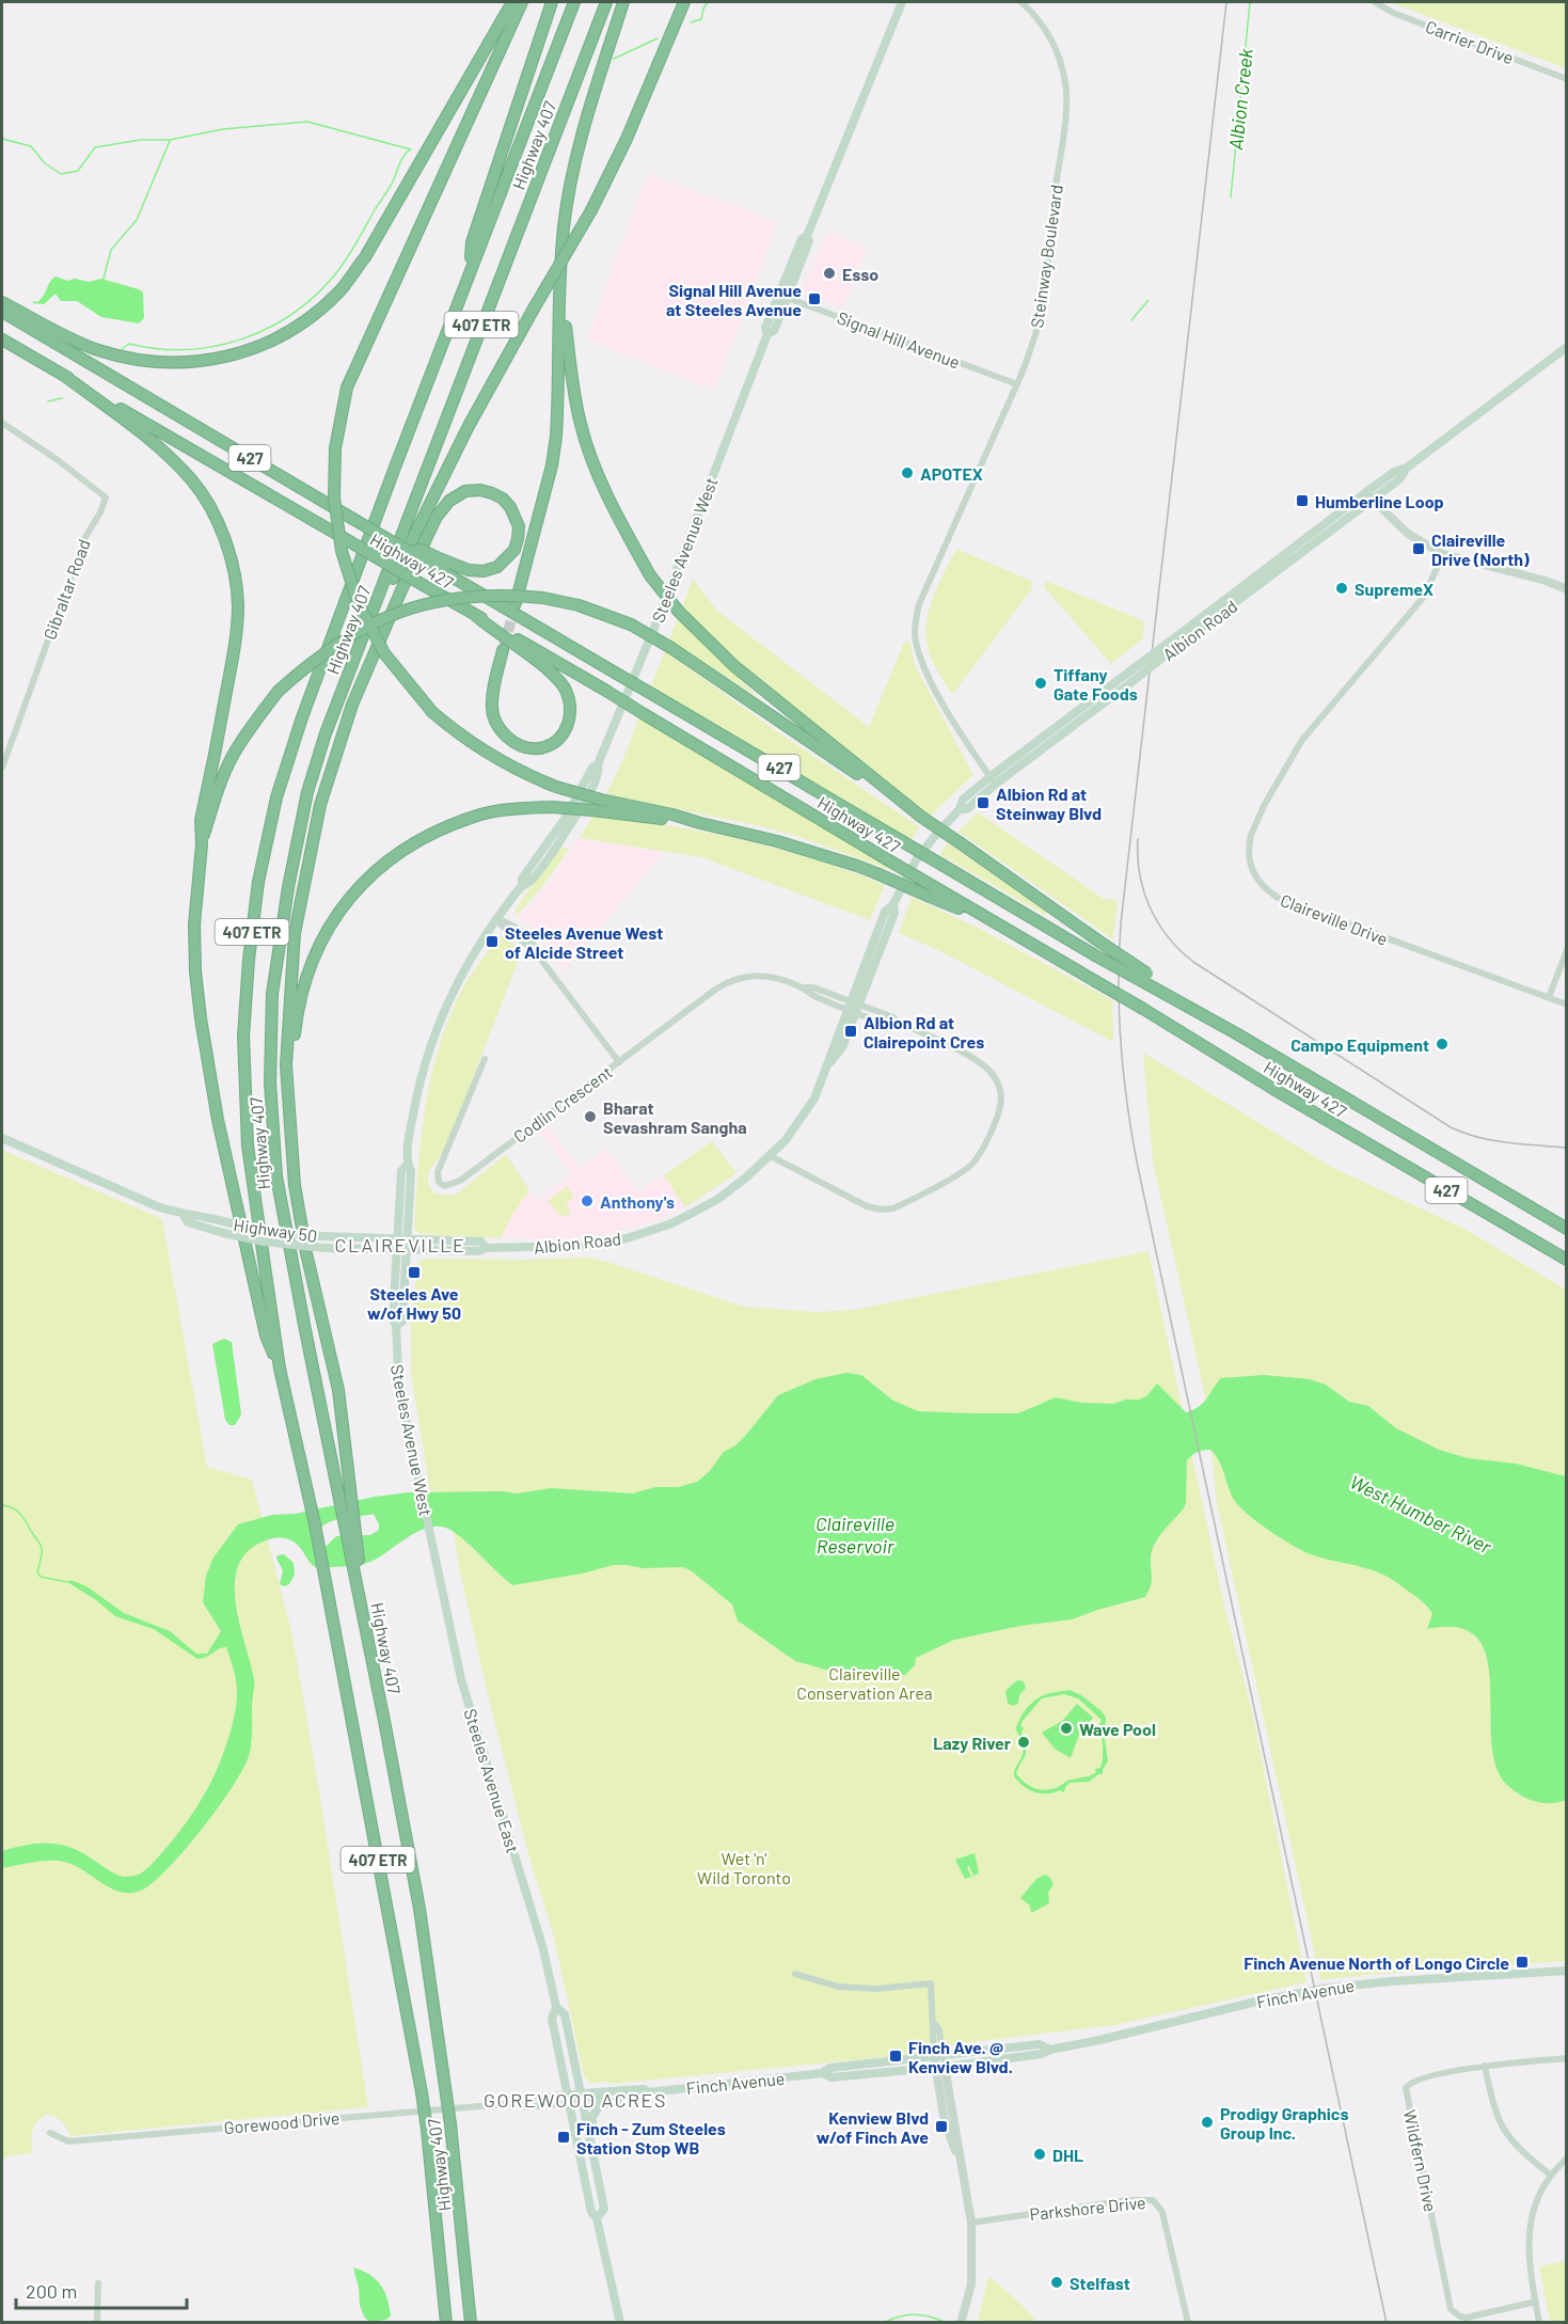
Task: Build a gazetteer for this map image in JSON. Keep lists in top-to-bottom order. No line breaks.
{"streets":{"highway":["Highway 407","407 ETR","427","Highway 427"],"main road":["Steeles Avenue West","Albion Road","Highway 50","Steeles Avenue East","Finch Avenue"],"street":["Carrier Drive","Steinway Boulevard","Signal Hill Avenue","Gibraltar Road","Claireville Drive","Codlin Crescent","Gorewood Drive","Wildfern Drive","Parkshore Drive"]},"crossings":[["Steinway Boulevard","Signal Hill Avenue"],["Steinway Boulevard","Albion Road"],["Signal Hill Avenue","Steeles Avenue West"],["Steeles Avenue West","Albion Road"],["Steeles Avenue West","Highway 50"],["Steeles Avenue West","Steeles Avenue East"],["Albion Road","Codlin Crescent"],["Albion Road","Highway 50"],["Steeles Avenue East","Finch Avenue"],["Steeles Avenue East","Gorewood Drive"],["Finch Avenue","Gorewood Drive"]],"districts":["CLAIREVILLE","GOREWOOD ACRES"],"water":["Albion Creek","West Humber River","Claireville Reservoir"],"parks":["Claireville Conservation Area","Wet 'n' Wild Toronto"],"places":{"other":["Esso","APOTEX","SupremeX","Tiffany Gate Foods","Campo Equipment","Bharat Sevashram Sangha","Anthony's","Wave Pool","Lazy River","Prodigy Graphics Group Inc.","DHL","Stelfast"],"transit":["Signal Hill Avenue at Steeles Avenue","Humberline Loop","Claireville Drive (North)","Albion Rd at Steinway Blvd","Steeles Avenue West of Alcide Street","Albion Rd at Clairepoint Cres","Steeles Ave w/of Hwy 50","Finch Avenue North of Longo Circle","Finch Ave. @ Kenview Blvd.","Kenview Blvd w/of Finch Ave","Finch - Zum Steeles Station Stop WB"]},"scale_bar":"200 m"}
